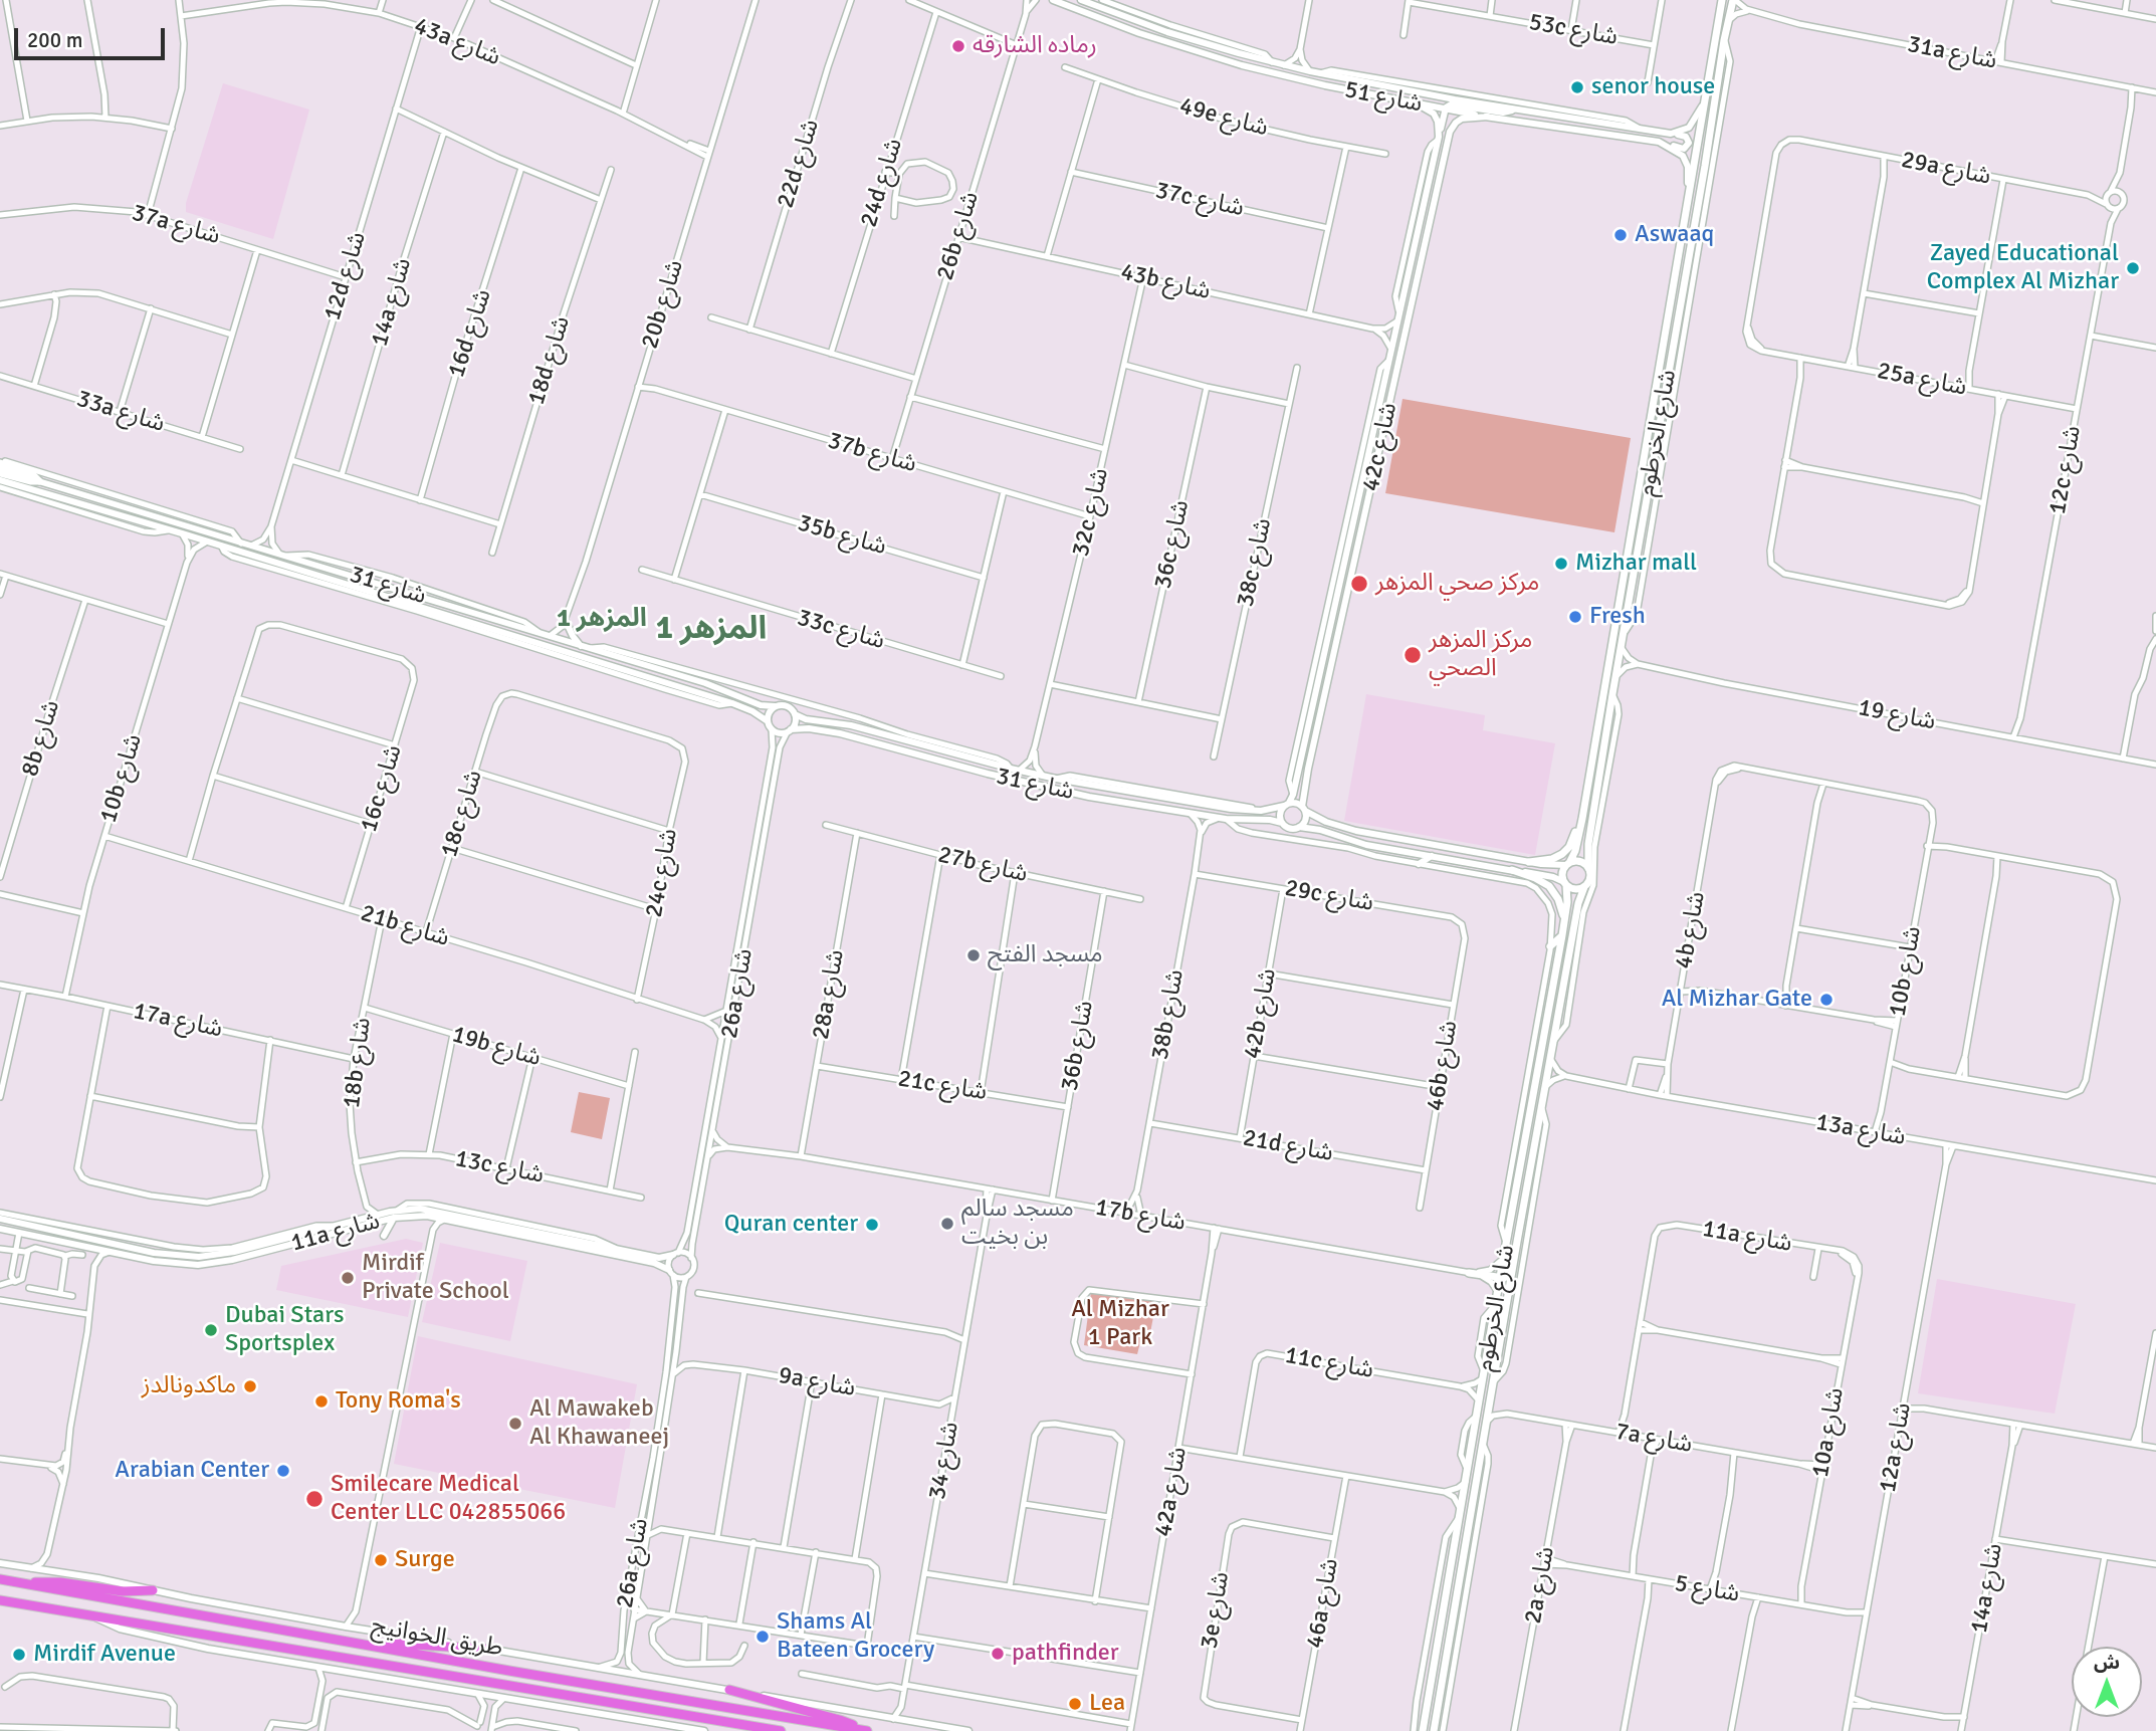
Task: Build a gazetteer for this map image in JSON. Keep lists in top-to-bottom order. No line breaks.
{"streets":{"highway":["طريق الخوانيج"],"main road":["شارع الخرطوم"],"street":["53c شارع","43a شارع","31a شارع","شارع 51","49e شارع","22d شارع","29a شارع","24d شارع","37c شارع","37a شارع","26b شارع","12d شارع","43b شارع","14a شارع","20b شارع","16d شارع","18d شارع","25a شارع","33a شارع","42c شارع","37b شارع","12c شارع","32c شارع","35b شارع","36c شارع","38c شارع","شارع 31","33c شارع","شارع 19","8b شارع","10b شارع","16c شارع","18c شارع","27b شارع","24c شارع","29c شارع","21b شارع","4b شارع","26a شارع","28a شارع","42b شارع","38b شارع","17a شارع","36b شارع","19b شارع","18b شارع","46b شارع","21c شارع","13a شارع","21d شارع","13c شارع","17b شارع","11a شارع","11c شارع","9a شارع","10a شارع","7a شارع","12a شارع","شارع 34","42a شارع","2a شارع","شارع 5","46a شارع","3e شارع"]},"crossings":[["43a شارع","12d شارع"],["43a شارع","20b شارع"],["31a شارع","شارع الخرطوم"],["شارع 51","شارع الخرطوم"],["شارع 51","42c شارع"],["29a شارع","25a شارع"],["29a شارع","12c شارع"],["37a شارع","12d شارع"],["26b شارع","43b شارع"],["26b شارع","37b شارع"],["12d شارع","شارع 31"],["43b شارع","42c شارع"],["43b شارع","32c شارع"],["20b شارع","37b شارع"],["20b شارع","شارع 31"],["25a شارع","12c شارع"],["شارع الخرطوم","17b شارع"],["شارع الخرطوم","11c شارع"],["شارع الخرطوم","7a شارع"],["42c شارع","شارع 31"],["37b شارع","32c شارع"],["12c شارع","شارع 19"],["32c شارع","شارع 31"],["شارع 31","10b شارع"],["شارع 31","26a شارع"],["شارع 31","38b شارع"],["10b شارع","21b شارع"],["10b شارع","4b شارع"],["10b شارع","17a شارع"],["10b شارع","13a شارع"],["16c شارع","21b شارع"],["18c شارع","24c شارع"],["18c شارع","21b شارع"],["27b شارع","28a شارع"],["27b شارع","36b شارع"],["24c شارع","21b شارع"],["29c شارع","42b شارع"],["29c شارع","38b شارع"],["29c شارع","46b شارع"],["21b شارع","18b شارع"],["4b شارع","13a شارع"],["26a شارع","11a شارع"],["28a شارع","21c شارع"],["28a شارع","17b شارع"],["42b شارع","21d شارع"],["38b شارع","21d شارع"],["38b شارع","17b شارع"],["17a شارع","18b شارع"],["36b شارع","21c شارع"],["36b شارع","17b شارع"],["19b شارع","18b شارع"],["18b شارع","13c شارع"],["46b شارع","21d شارع"],["13a شارع","12a شارع"],["17b شارع","شارع 34"],["17b شارع","42a شارع"],["11a شارع","10a شارع"],["10a شارع","7a شارع"],["10a شارع","شارع 5"],["7a شارع","2a شارع"],["12a شارع","شارع 5"],["2a شارع","شارع 5"],["46a شارع","3e شارع"]],"districts":["المزهر 1","المزهر 1"],"parks":["Al Mizhar 1 Park"],"places":["رماده الشارقه","senor house","Aswaaq","Zayed Educational Complex Al Mizhar","Mizhar mall","مركز صحي المزهر","Fresh","مركز المزهر الصحي","مسجد الفتح","Al Mizhar Gate","مسجد سالم بن بخيت","Quran center","Mirdif Private School","Dubai Stars Sportsplex","ماكدونالدز","Tony Roma's","Al Mawakeb Al Khawaneej","Arabian Center","Smilecare Medical Center LLC 042855066","Surge","Shams Al Bateen Grocery","pathfinder","Mirdif Avenue","Lea"],"scale_bar":"200 m","north":"top"}
